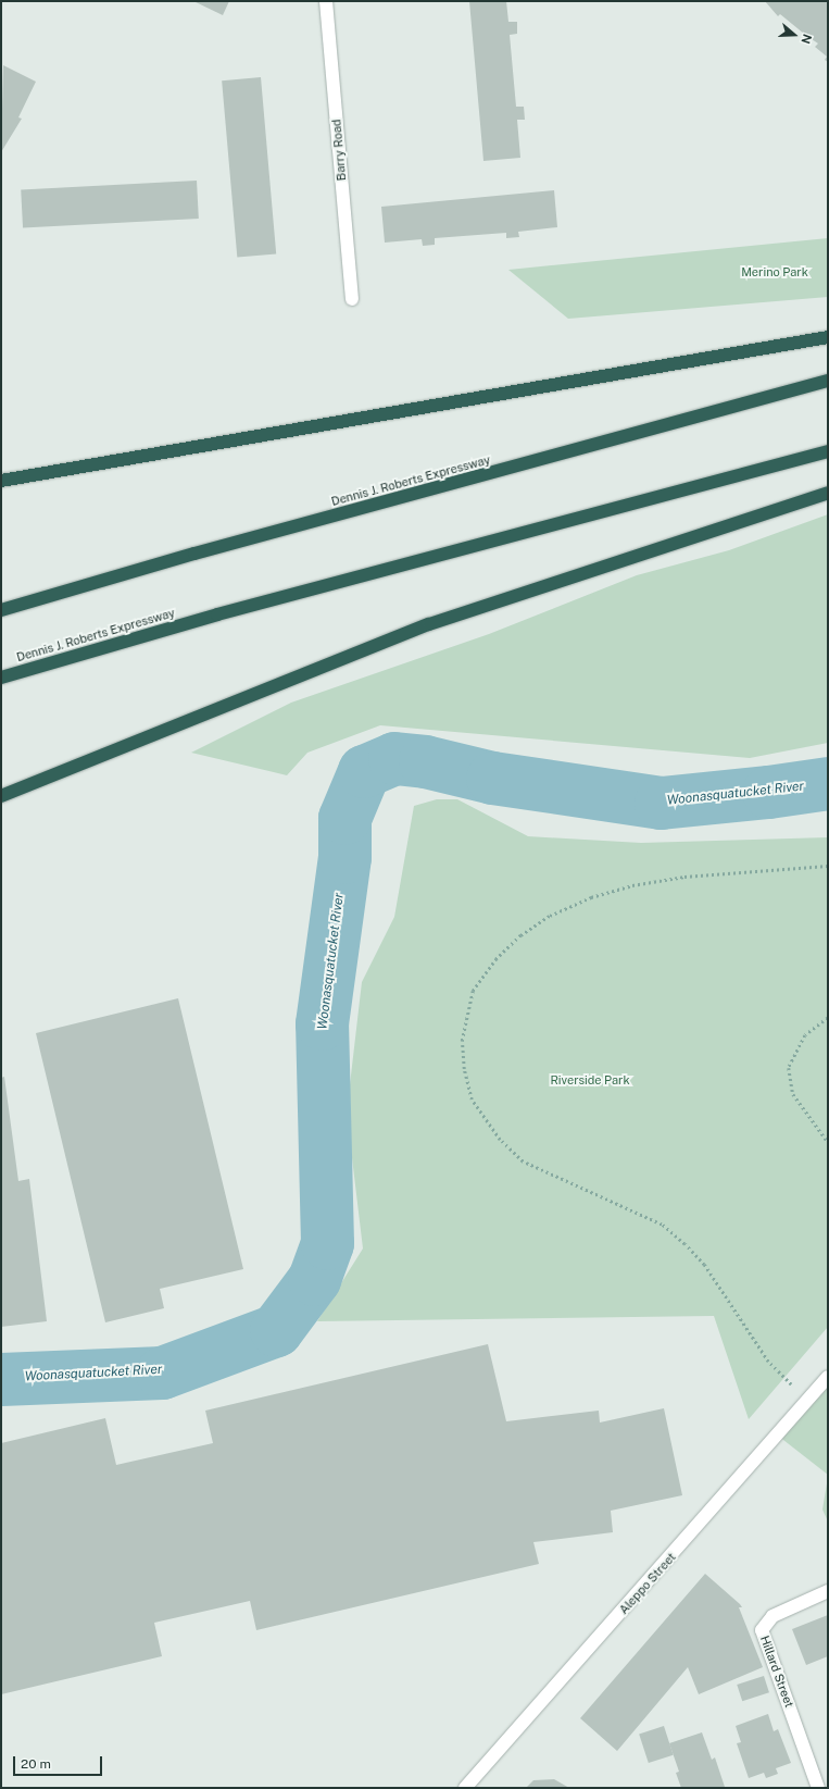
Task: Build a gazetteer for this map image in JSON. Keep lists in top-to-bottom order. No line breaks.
{"streets":{"highway":["Dennis J. Roberts Expressway"],"street":["Barry Road","Aleppo Street","Hillard Street"]},"water":["Woonasquatucket River"],"parks":["Merino Park","Riverside Park"],"scale_bar":"20 m","north":"right"}
